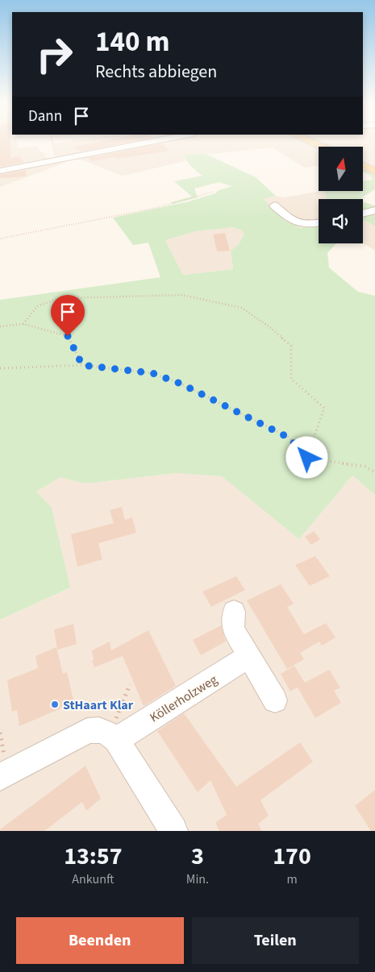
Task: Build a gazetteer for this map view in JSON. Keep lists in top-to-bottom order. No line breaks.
{"streets":{"street":["Köllerholzweg"]},"places":["StHaart Klar"],"north":"top","page":{"turn":["140 m","Rechts abbiegen"],"then":"Dann","eta":["13:57","Ankunft","3","Min.","170","m"],"buttons":["Beenden","Teilen"]}}
